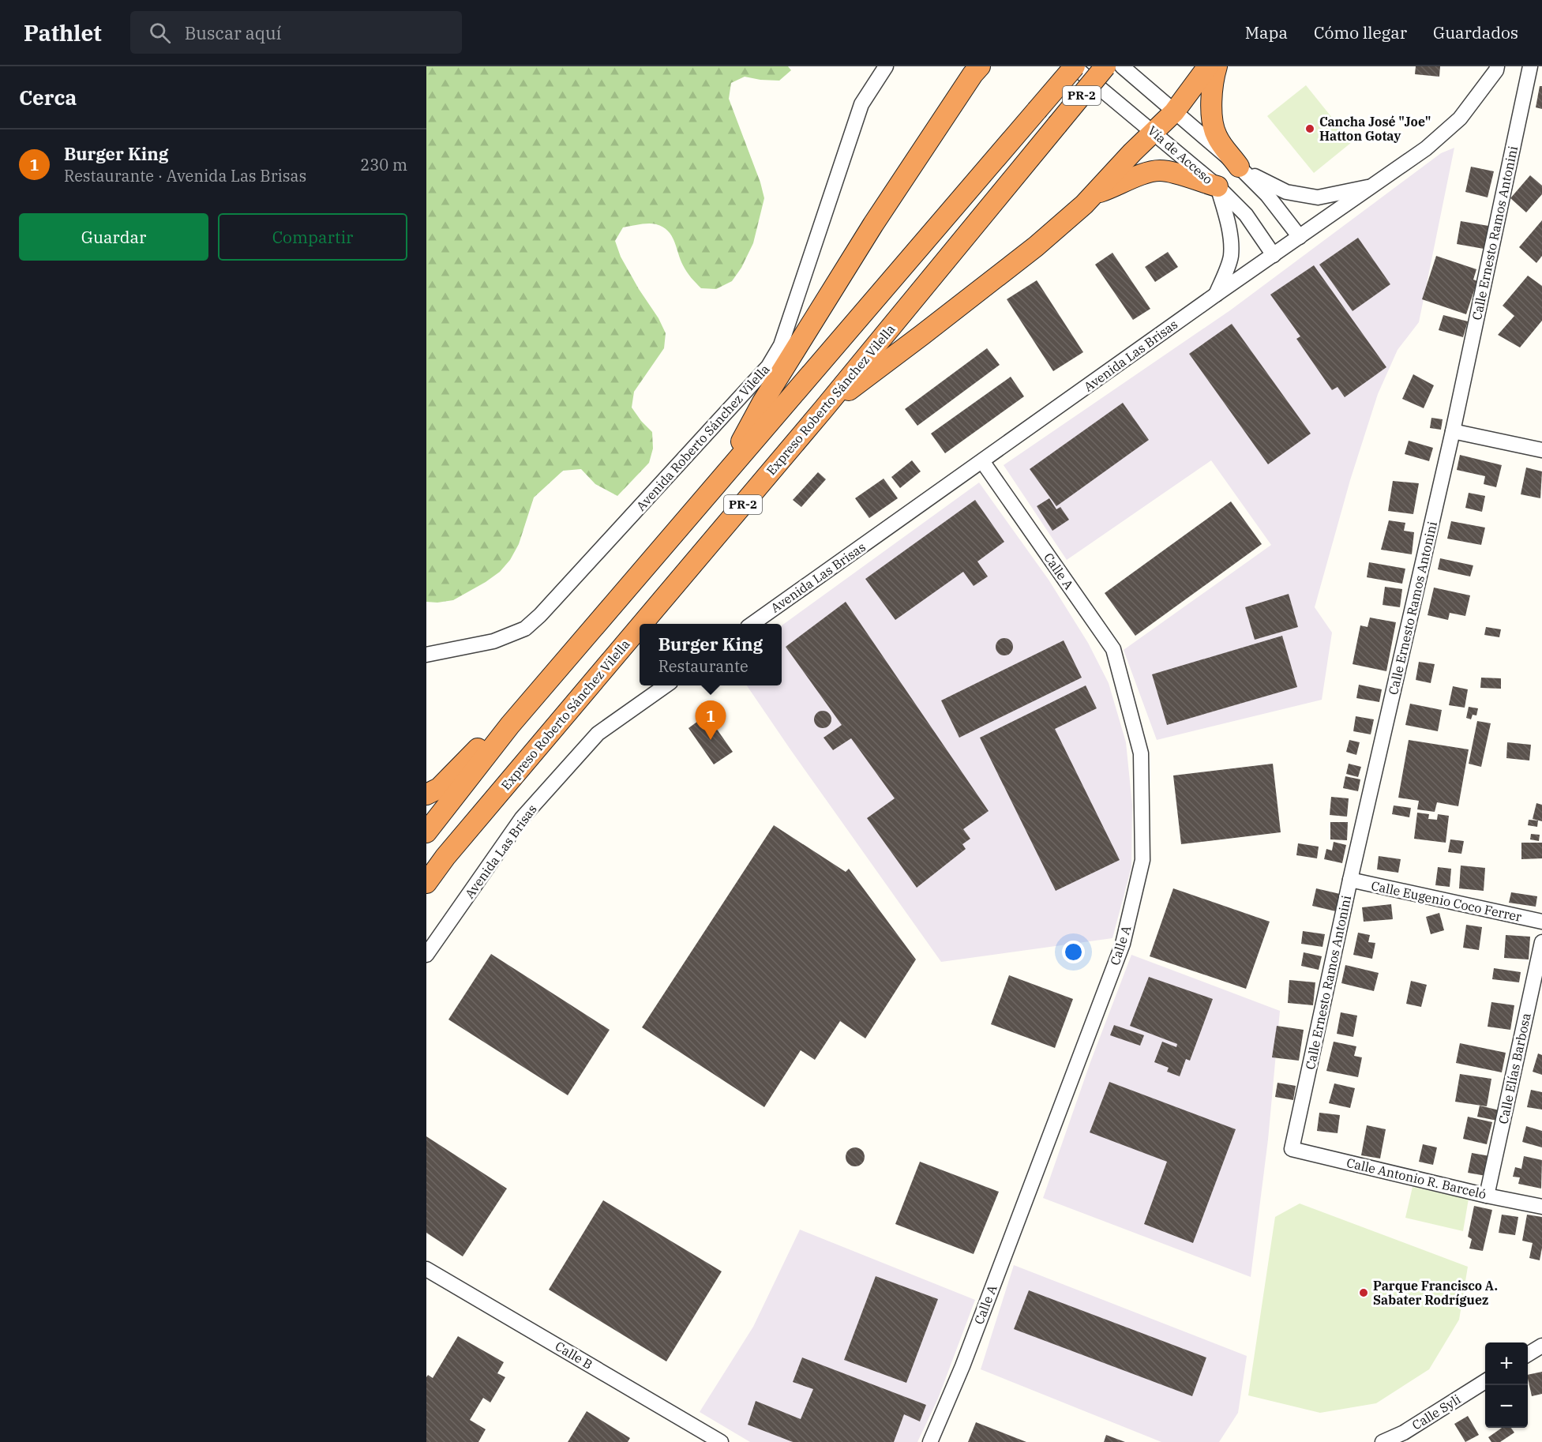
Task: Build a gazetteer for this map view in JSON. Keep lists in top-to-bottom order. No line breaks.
{"streets":{"highway":["PR-2","Expreso Roberto Sánchez Vilella"],"street":["Vía de Acceso","Calle Ernesto Ramos Antonini","Avenida Las Brisas","Avenida Roberto Sánchez Vilella","Calle A","Calle Eugenio Coco Ferrer","Calle Elías Barbosa","Calle Antonio R. Barceló","Calle B","Calle Syli"]},"crossings":[["PR-2","Vía de Acceso"],["Vía de Acceso","Avenida Las Brisas"],["Calle Ernesto Ramos Antonini","Calle Eugenio Coco Ferrer"],["Calle Ernesto Ramos Antonini","Calle Antonio R. Barceló"],["Avenida Las Brisas","Calle A"],["Calle Elías Barbosa","Calle Antonio R. Barceló"]],"places":["Cancha José \"Joe\" Hatton Gotay","Parque Francisco A. Sabater Rodríguez"],"page":{"header":"Pathlet","search":"Buscar aquí","nav":["Mapa","Cómo llegar","Guardados"],"heading":"Cerca","list":[{"mark":"1","name":"Burger King","note":"Restaurante · Avenida Las Brisas","value":"230 m"}],"buttons":["Guardar","Compartir"],"popup":["Burger King","Restaurante"],"pins":"1","map_buttons":["+","−"]}}
